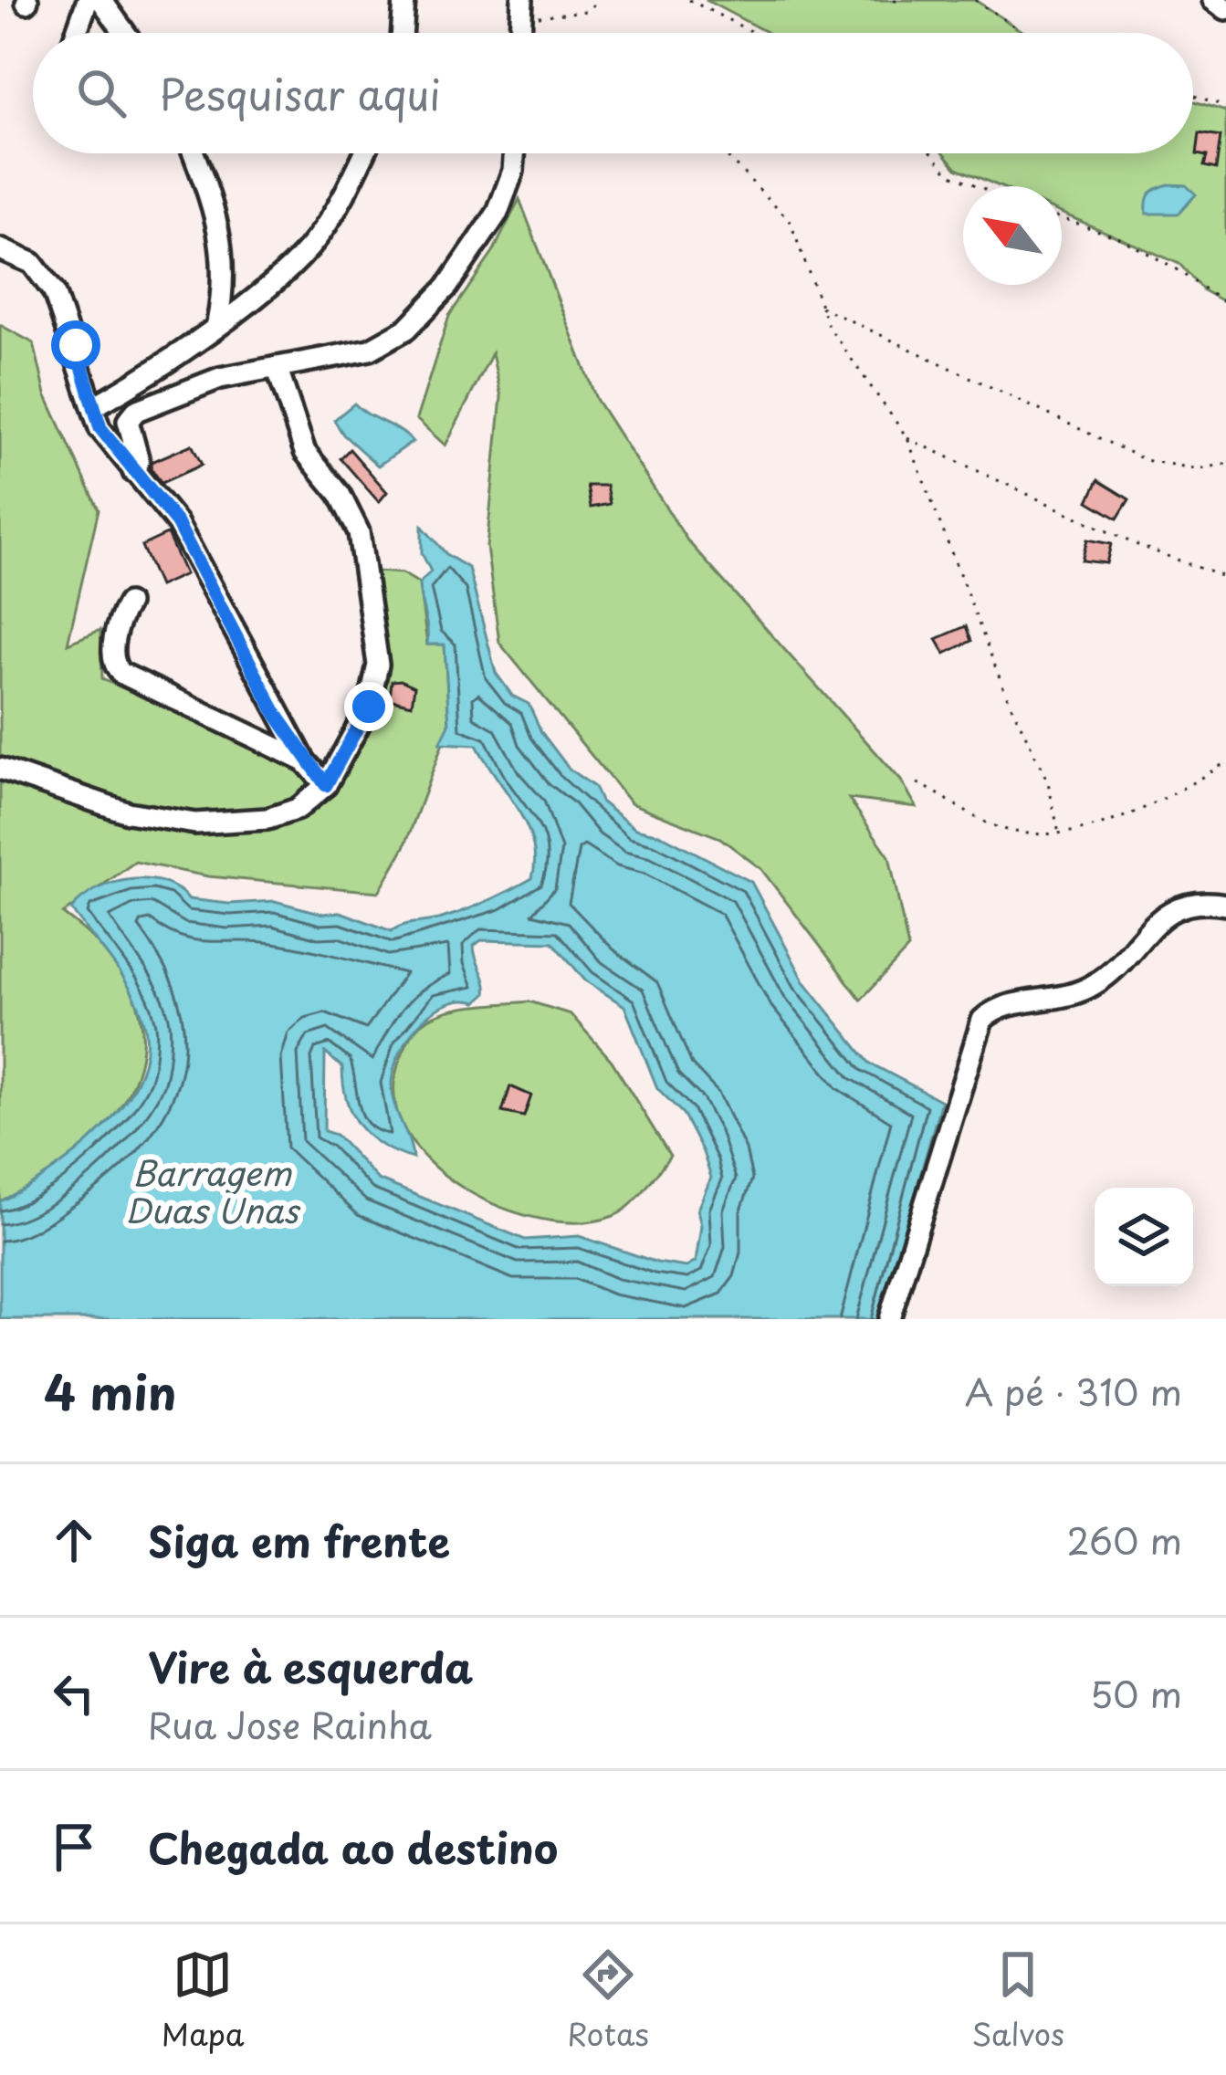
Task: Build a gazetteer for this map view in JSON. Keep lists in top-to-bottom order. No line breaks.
{"water":["Barragem Duas Unas"],"north":"top left","page":{"search":"Pesquisar aqui","heading":["4 min","A pé · 310 m"],"list":[["Siga em frente","260 m"],["Vire à esquerda","Rua Jose Rainha","50 m"],"Chegada ao destino"],"nav":["Mapa","Rotas","Salvos"]}}
